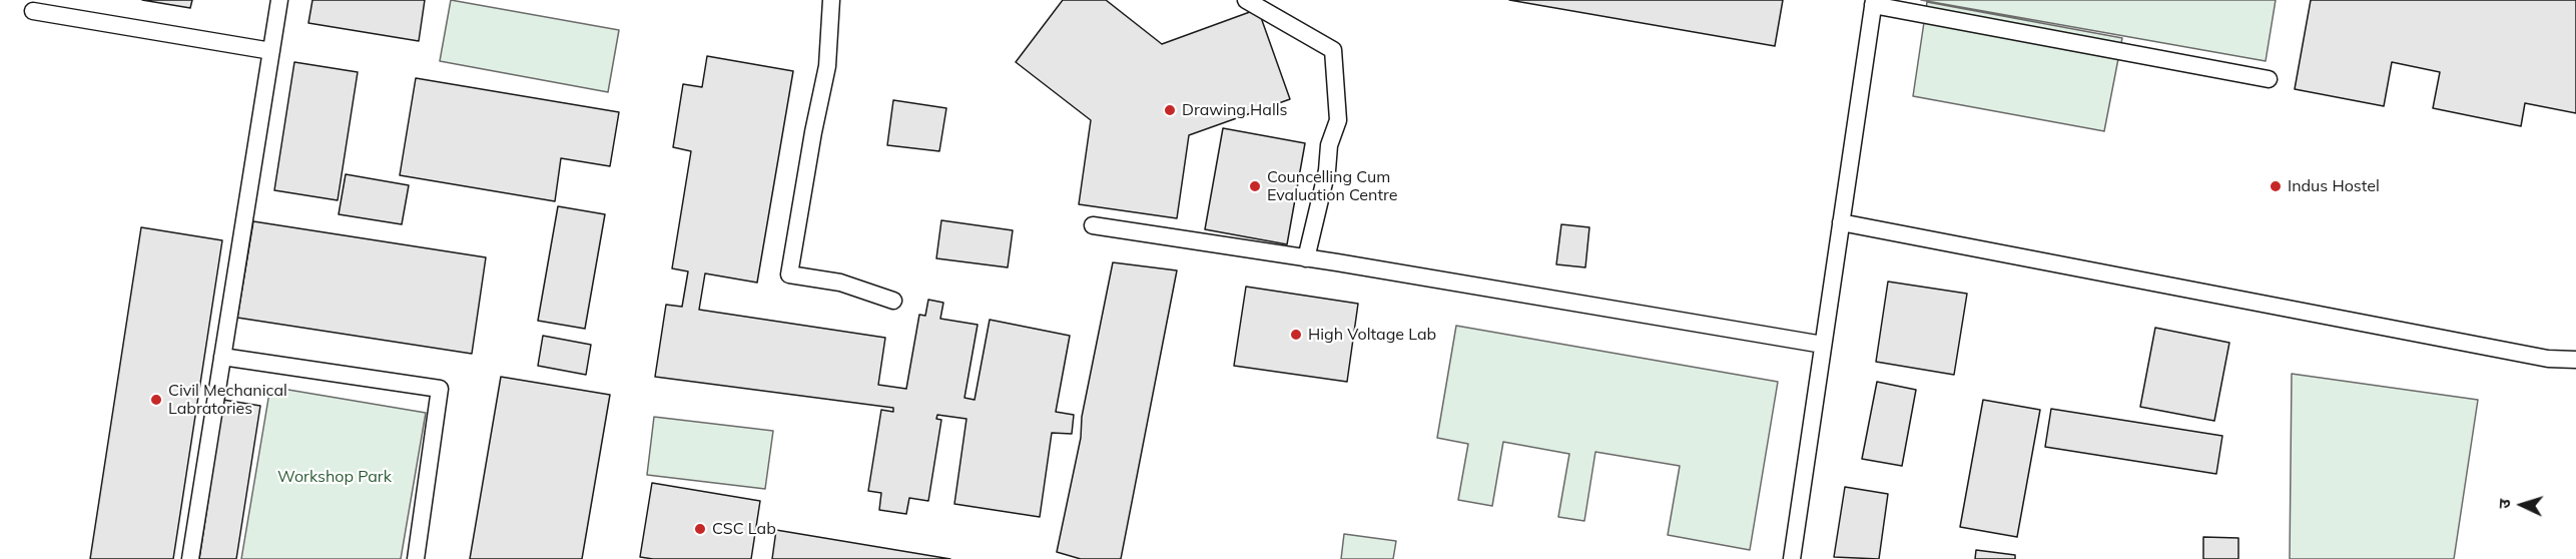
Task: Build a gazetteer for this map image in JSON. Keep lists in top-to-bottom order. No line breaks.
{"parks":["Workshop Park"],"places":["Drawing Halls","Councelling Cum Evaluation Centre","Indus Hostel","High Voltage Lab","Civil Mechanical Labratories","CSC Lab"],"north":"left"}
